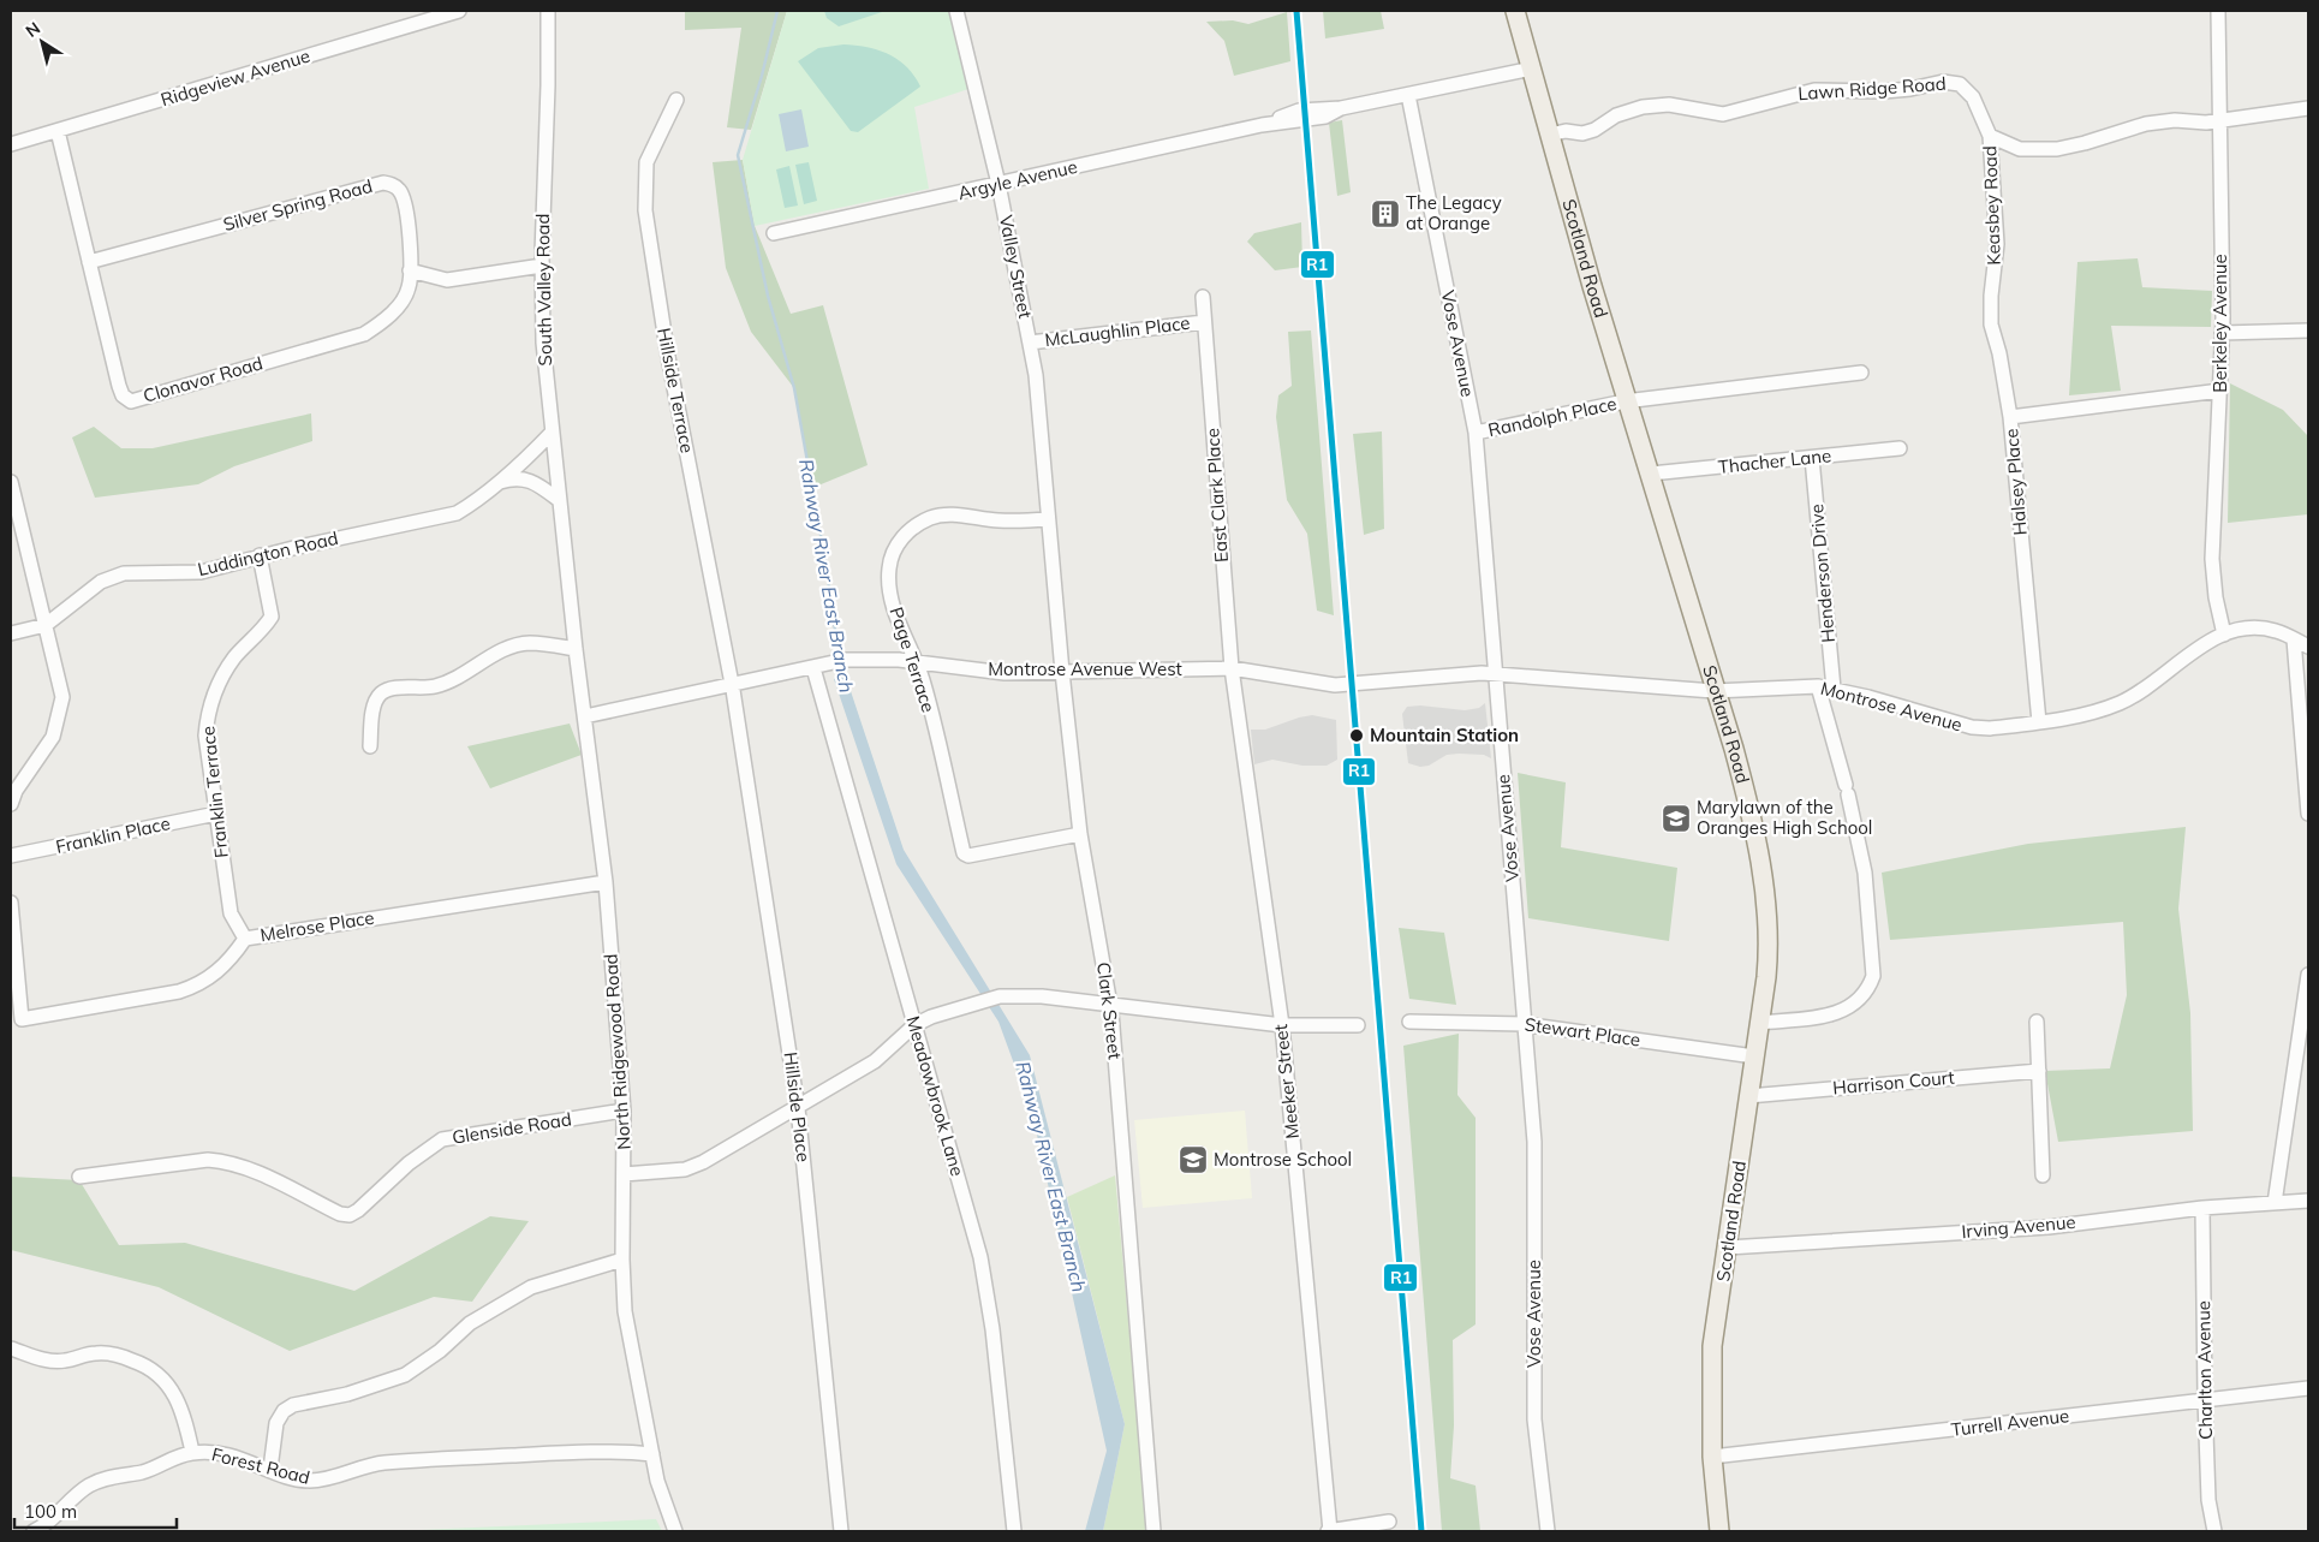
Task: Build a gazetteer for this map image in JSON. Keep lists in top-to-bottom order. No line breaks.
{"streets":{"main road":["Scotland Road"],"street":["Ridgeview Avenue","Lawn Ridge Road","Argyle Avenue","Silver Spring Road","Keasbey Road","Valley Street","South Valley Road","Berkeley Avenue","McLaughlin Place","Vose Avenue","Clonavor Road","Hillside Terrace","Randolph Place","Thacher Lane","Halsey Place","East Clark Place","Luddington Road","Henderson Drive","Page Terrace","Montrose Avenue West","Montrose Avenue","Franklin Terrace","Franklin Place","Melrose Place","Clark Street","Stewart Place","North Ridgewood Road","Meeker Street","Harrison Court","Meadowbrook Lane","Hillside Place","Glenside Road","Irving Avenue","Charlton Avenue","Turrell Avenue","Forest Road"]},"crossings":[["Ridgeview Avenue","Clonavor Road"],["Lawn Ridge Road","Keasbey Road"],["Lawn Ridge Road","Scotland Road"],["Argyle Avenue","Scotland Road"],["Argyle Avenue","Valley Street"],["Argyle Avenue","Vose Avenue"],["Silver Spring Road","Clonavor Road"],["Keasbey Road","Halsey Place"],["Scotland Road","Randolph Place"],["Scotland Road","Thacher Lane"],["Scotland Road","Montrose Avenue"],["Scotland Road","Stewart Place"],["Scotland Road","Harrison Court"],["Scotland Road","Irving Avenue"],["Scotland Road","Turrell Avenue"],["Valley Street","McLaughlin Place"],["Valley Street","Clark Street"],["South Valley Road","Luddington Road"],["South Valley Road","North Ridgewood Road"],["Berkeley Avenue","Halsey Place"],["Berkeley Avenue","Montrose Avenue"],["McLaughlin Place","East Clark Place"],["Vose Avenue","Randolph Place"],["Vose Avenue","Montrose Avenue"],["Vose Avenue","Stewart Place"],["Hillside Terrace","Montrose Avenue West"],["Hillside Terrace","Hillside Place"],["Thacher Lane","Henderson Drive"],["Halsey Place","Montrose Avenue"],["East Clark Place","Montrose Avenue West"],["East Clark Place","Meeker Street"],["Luddington Road","Franklin Terrace"],["Henderson Drive","Montrose Avenue"],["Page Terrace","Montrose Avenue West"],["Page Terrace","Clark Street"],["Montrose Avenue West","Montrose Avenue"],["Montrose Avenue West","Clark Street"],["Montrose Avenue West","North Ridgewood Road"],["Montrose Avenue West","Meeker Street"],["Montrose Avenue West","Meadowbrook Lane"],["Montrose Avenue West","Hillside Place"],["Franklin Terrace","Franklin Place"],["Franklin Terrace","Melrose Place"],["Melrose Place","North Ridgewood Road"],["North Ridgewood Road","Glenside Road"],["North Ridgewood Road","Forest Road"],["Irving Avenue","Charlton Avenue"],["Charlton Avenue","Turrell Avenue"]],"water":["Rahway River East Branch"],"places":{"building":["The Legacy at Orange"],"other":["Mountain Station"],"school or university":["Marylawn of the Oranges High School","Montrose School"]},"lines":["transit line R1"],"scale_bar":"100 m","north":"top left"}
